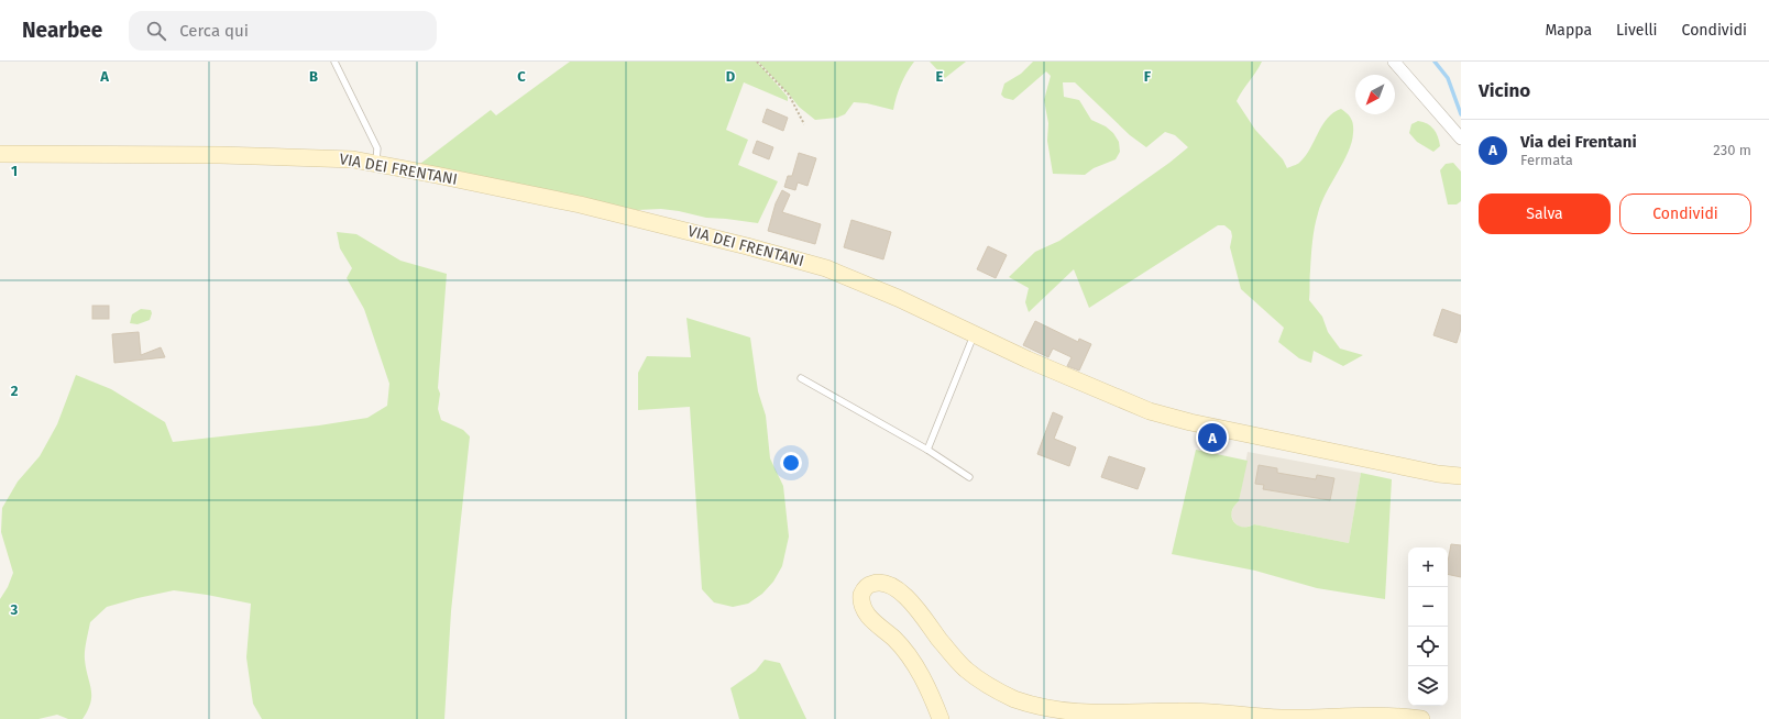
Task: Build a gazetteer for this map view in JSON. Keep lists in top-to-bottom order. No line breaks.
{"streets":{"main road":["VIA DEI FRENTANI"]},"north":"bottom left","page":{"header":"Nearbee","search":"Cerca qui","nav":["Mappa","Livelli","Condividi"],"heading":"Vicino","list":[{"mark":"A","name":"Via dei Frentani","note":"Fermata","value":"230 m"}],"buttons":["Salva","Condividi"],"pins":"A","map_buttons":["+","−"]},"grid":{"columns":["A","B","C","D","E","F"],"rows":["1","2","3"]}}
